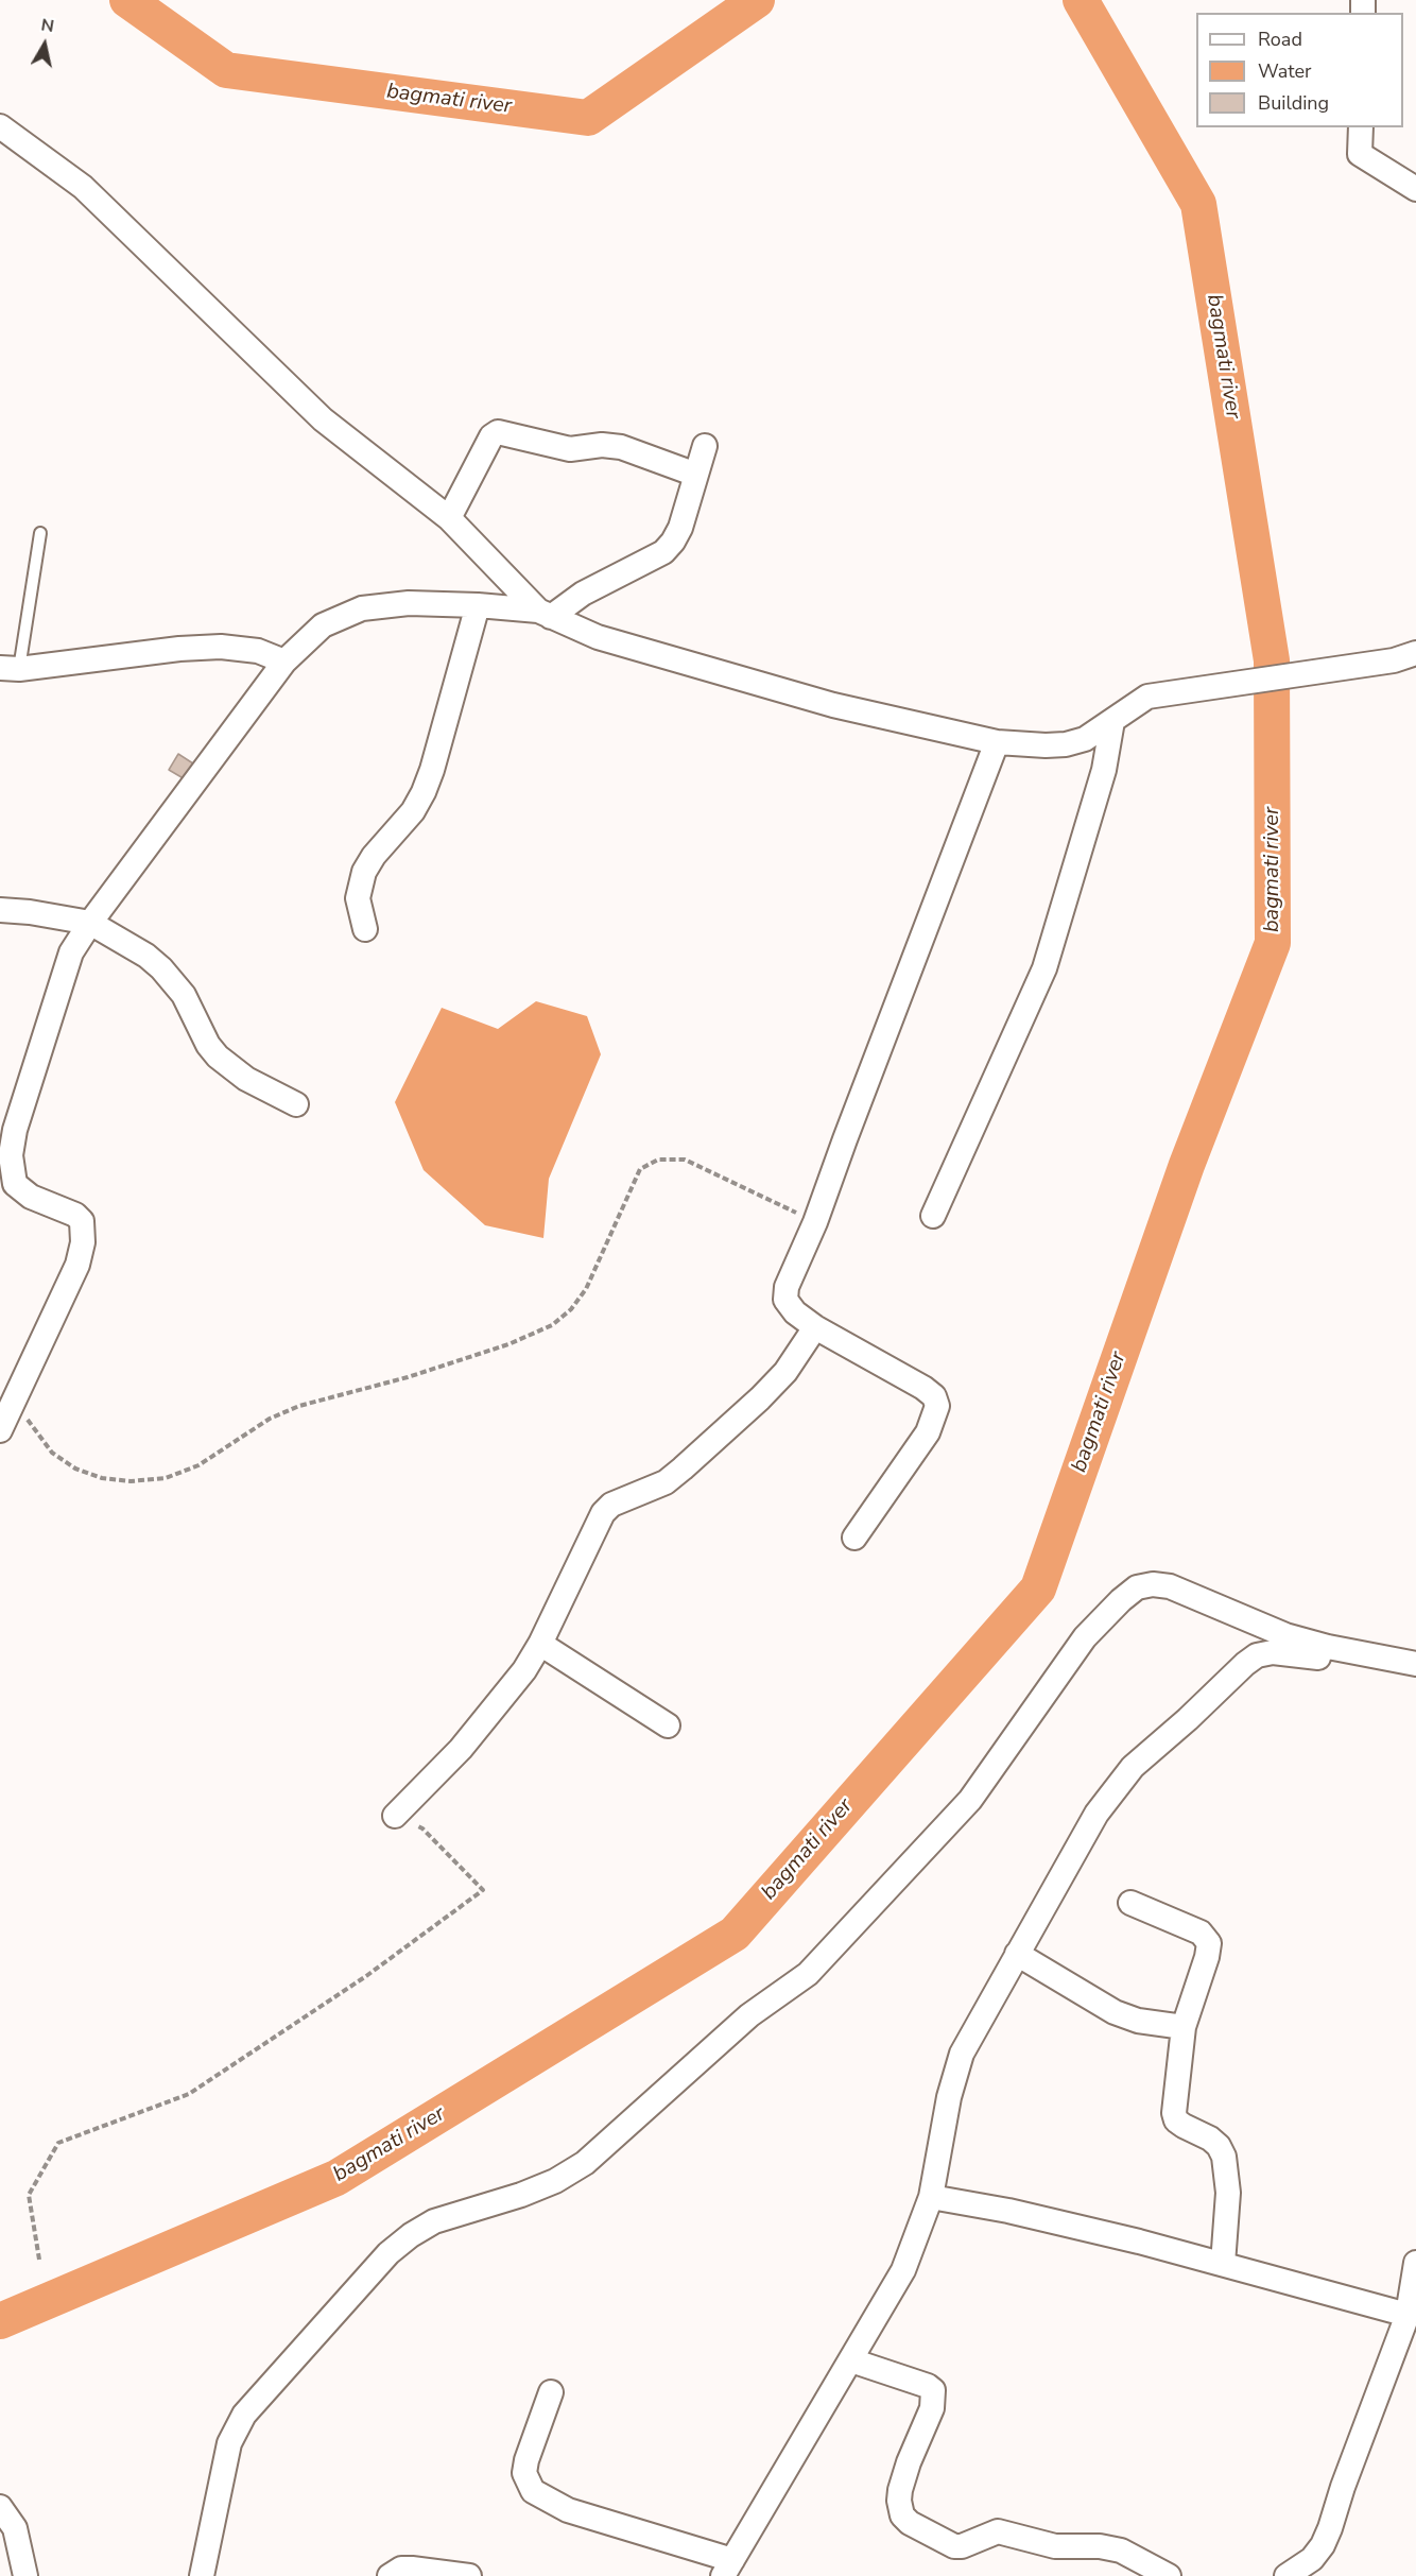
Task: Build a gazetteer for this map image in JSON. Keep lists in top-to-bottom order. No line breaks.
{"water":["bagmati river"],"legend":["Road","Water","Building"],"north":"top"}
